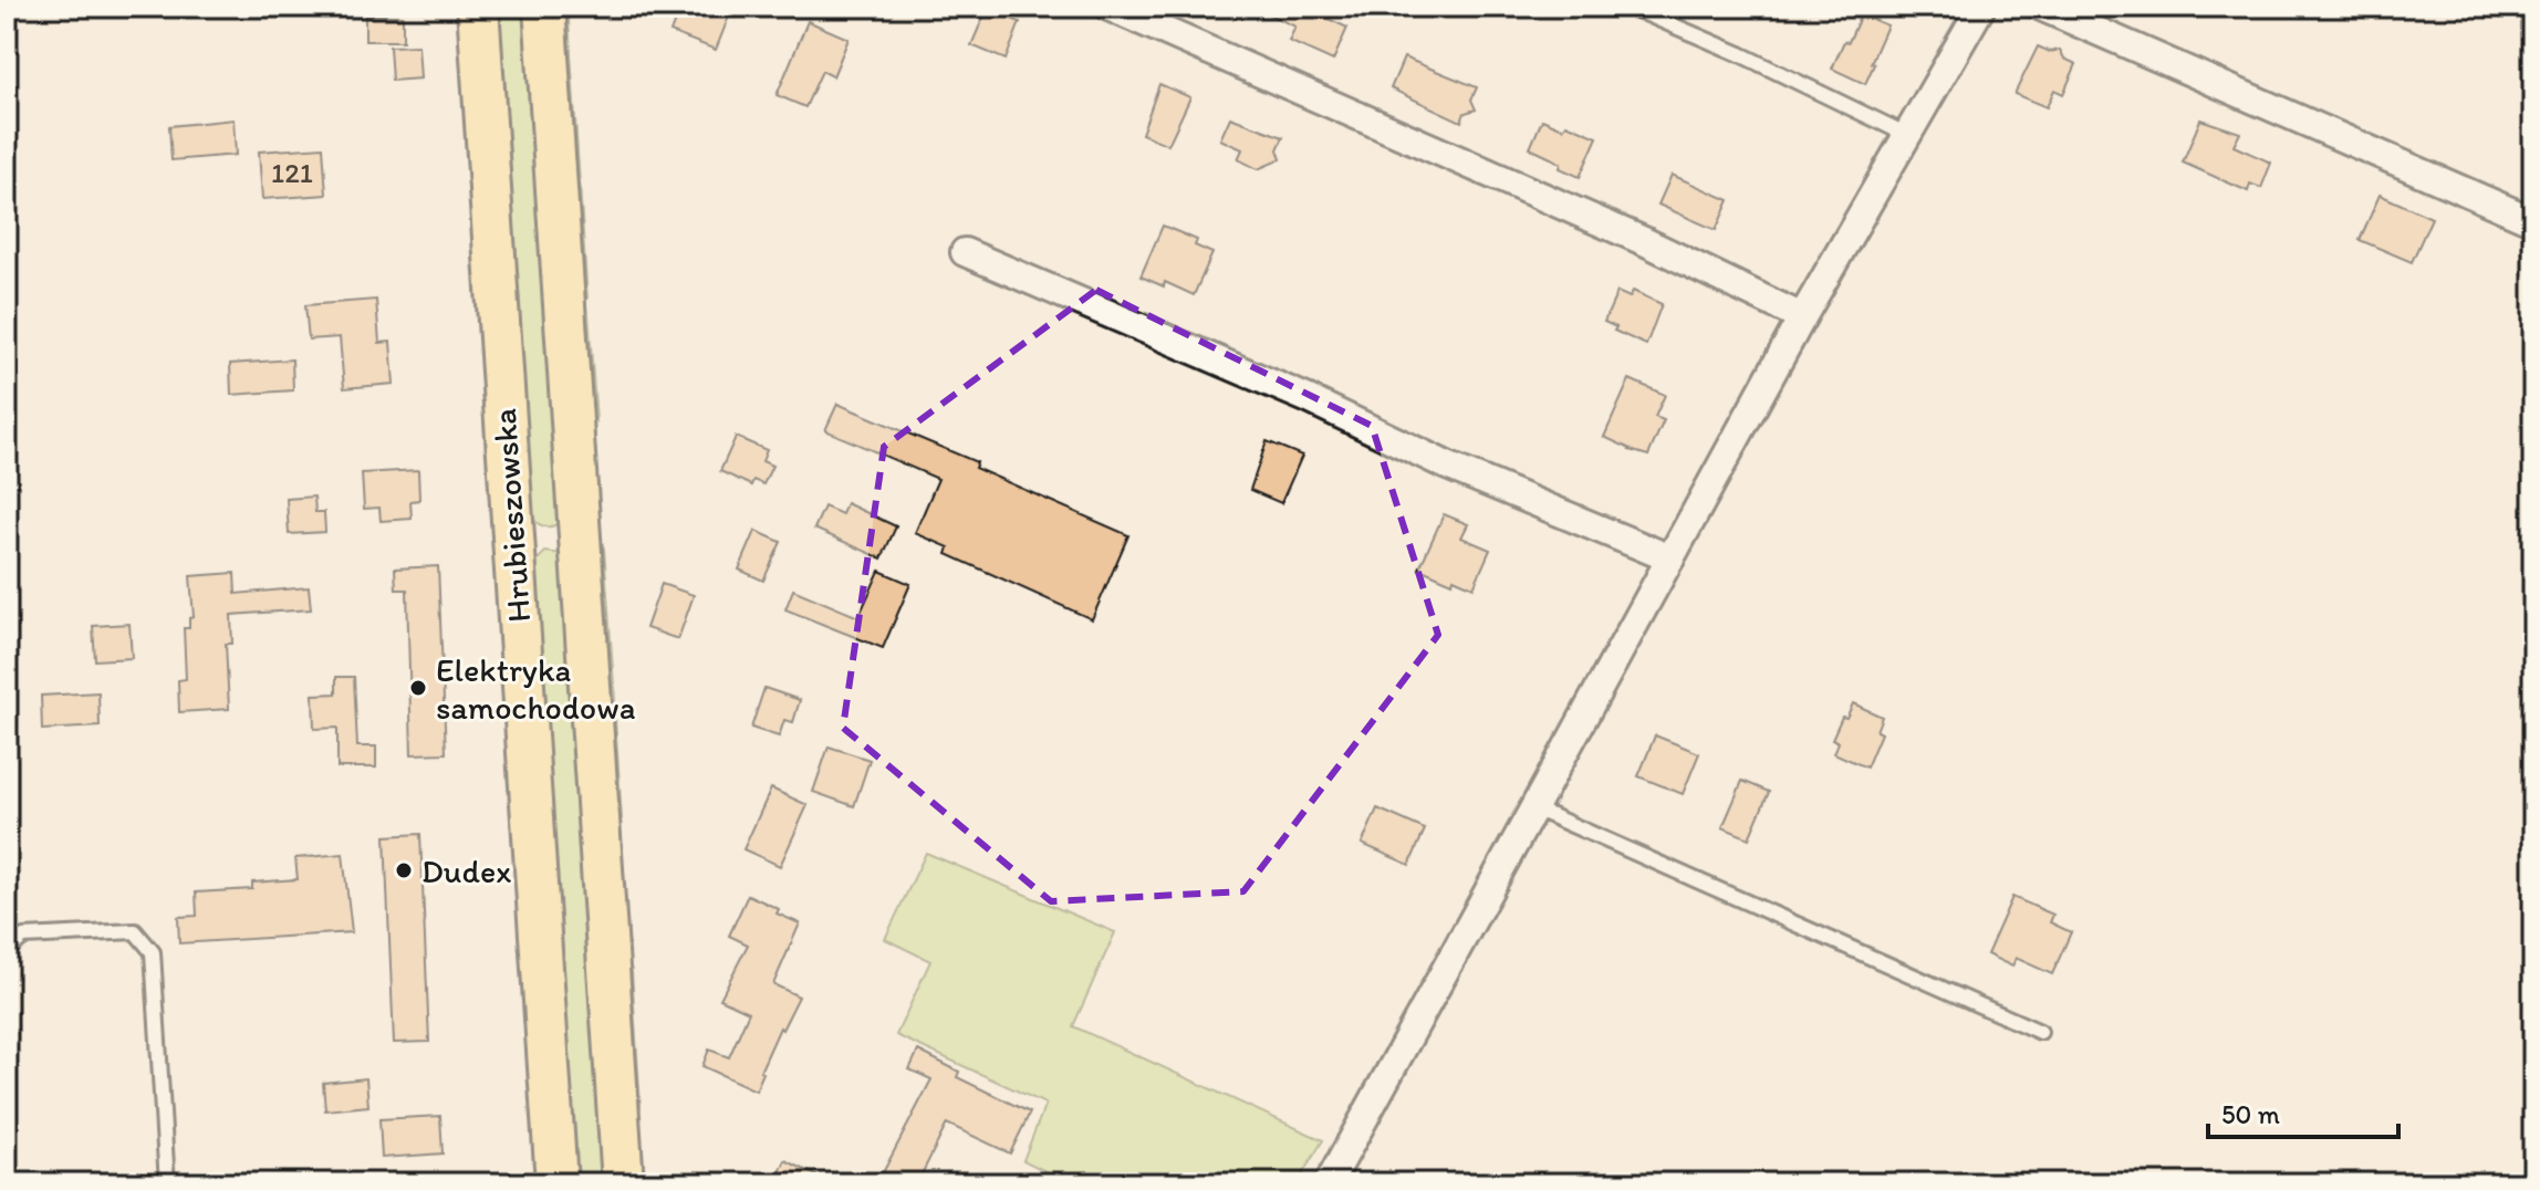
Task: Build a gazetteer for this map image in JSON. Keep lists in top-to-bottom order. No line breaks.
{"streets":{"main road":["Hrubieszowska"]},"places":["Elektryka samochodowa","Dudex"],"house_numbers":["121"],"scale_bar":"50 m"}
